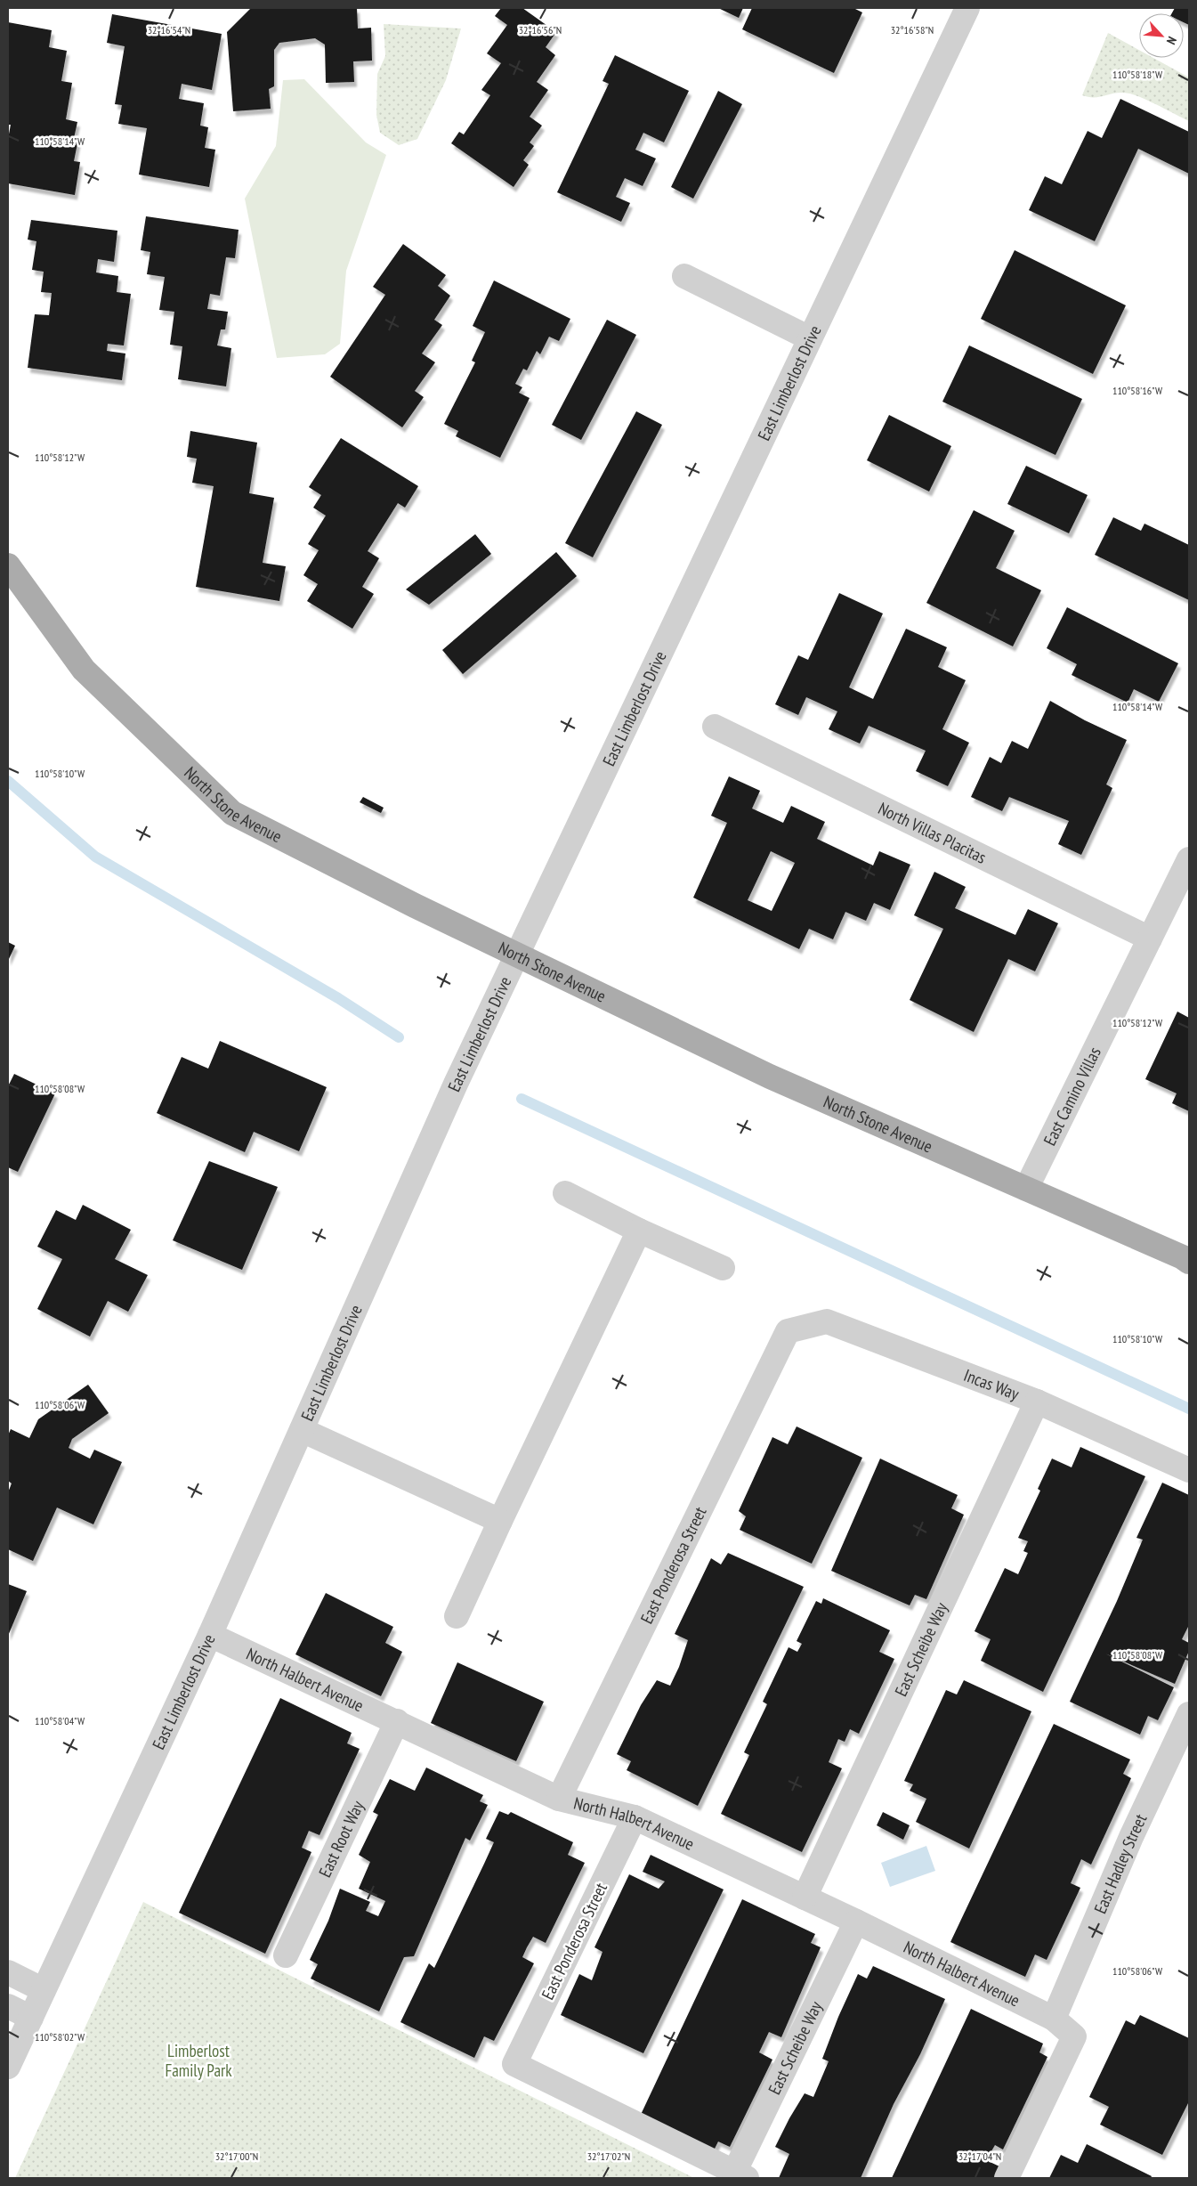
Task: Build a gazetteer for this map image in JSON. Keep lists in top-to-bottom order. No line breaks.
{"streets":{"main road":["North Stone Avenue"],"street":["East Limberlost Drive","North Villas Placitas","East Camino Villas","Incas Way","East Ponderosa Street","East Scheibe Way","North Halbert Avenue","East Root Way","East Hadley Street"]},"crossings":[["East Limberlost Drive","North Stone Avenue"],["East Limberlost Drive","North Halbert Avenue"],["North Stone Avenue","East Camino Villas"],["North Villas Placitas","East Camino Villas"],["Incas Way","East Ponderosa Street"],["Incas Way","East Scheibe Way"],["East Ponderosa Street","East Scheibe Way"],["East Ponderosa Street","North Halbert Avenue"],["East Scheibe Way","North Halbert Avenue"],["North Halbert Avenue","East Root Way"],["North Halbert Avenue","East Hadley Street"]],"parks":["Limberlost Family Park"],"north":"bottom right","coordinates":["32°16'56\"N","32°16'54\"N","32°16'58\"N","110°58'18\"W","110°58'14\"W","110°58'16\"W","110°58'12\"W","110°58'10\"W","110°58'08\"W","110°58'06\"W","110°58'04\"W","110°58'02\"W","32°17'00\"N","32°17'02\"N","32°17'04\"N"]}
